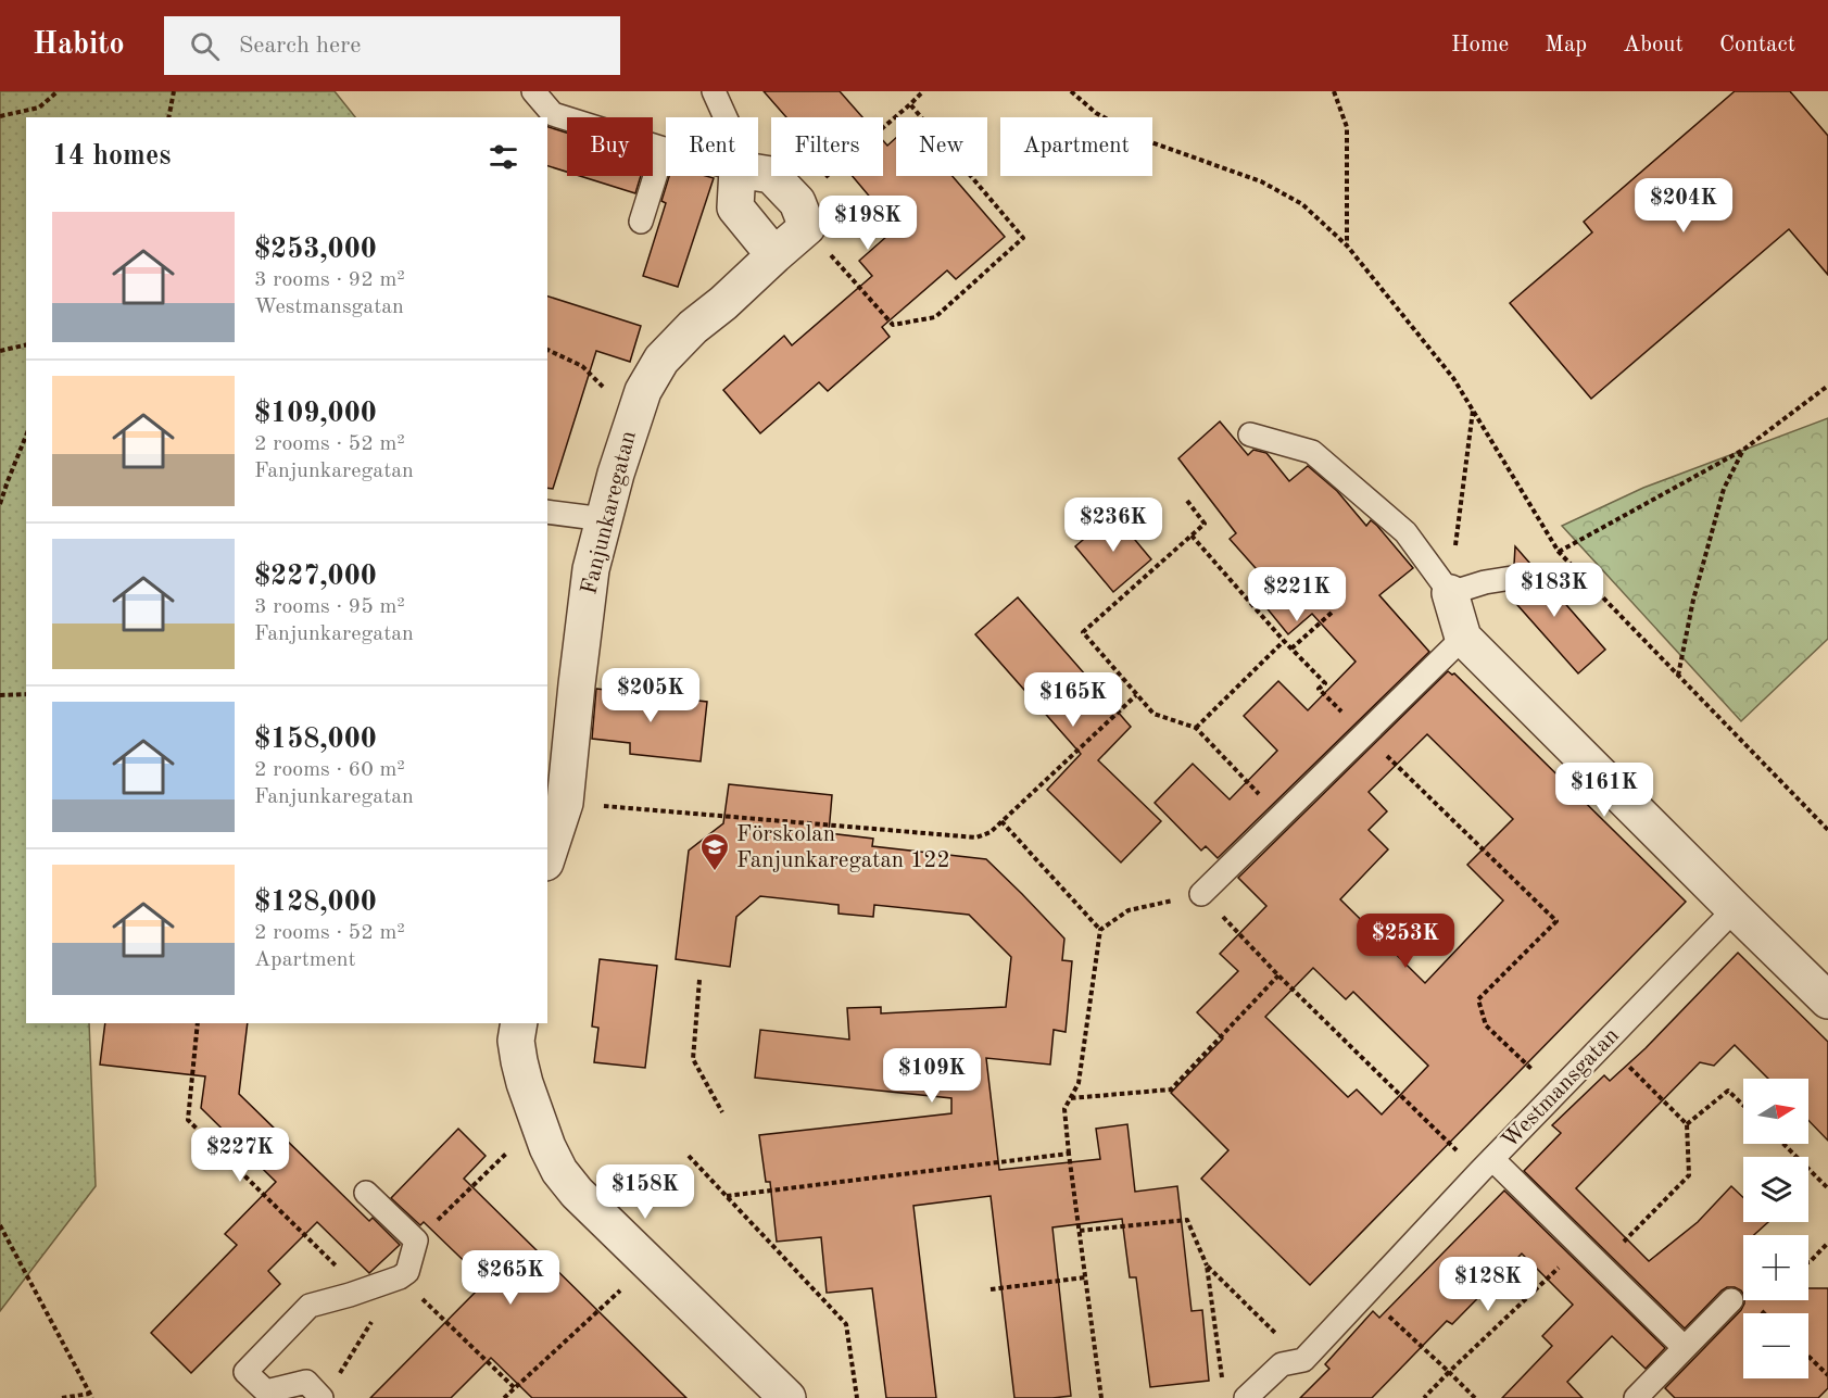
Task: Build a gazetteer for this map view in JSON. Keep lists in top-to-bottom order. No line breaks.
{"streets":{"street":["Fanjunkaregatan"],"lane":["Westmansgatan"]},"places":{"school or university":["Förskolan Fanjunkaregatan 122"]},"north":"right","page":{"header":"Habito","search":"Search here","nav":["Home","Map","About","Contact"],"chip":["Buy","Rent","Filters","New","Apartment"],"heading":"14 homes","price":["$204K","$198K","$236K","$183K","$221K","$205K","$165K","$161K","$253K","$109K","$227K","$158K","$265K","$128K"],"list":[{"name":"$253,000","note":"3 rooms · 92 m² · Westmansgatan"},{"name":"$109,000","note":"2 rooms · 52 m² · Fanjunkaregatan"},{"name":"$227,000","note":"3 rooms · 95 m² · Fanjunkaregatan"},{"name":"$158,000","note":"2 rooms · 60 m² · Fanjunkaregatan"},{"name":"$128,000","note":"2 rooms · 52 m² · Apartment"}],"map_buttons":["+","−"]}}
